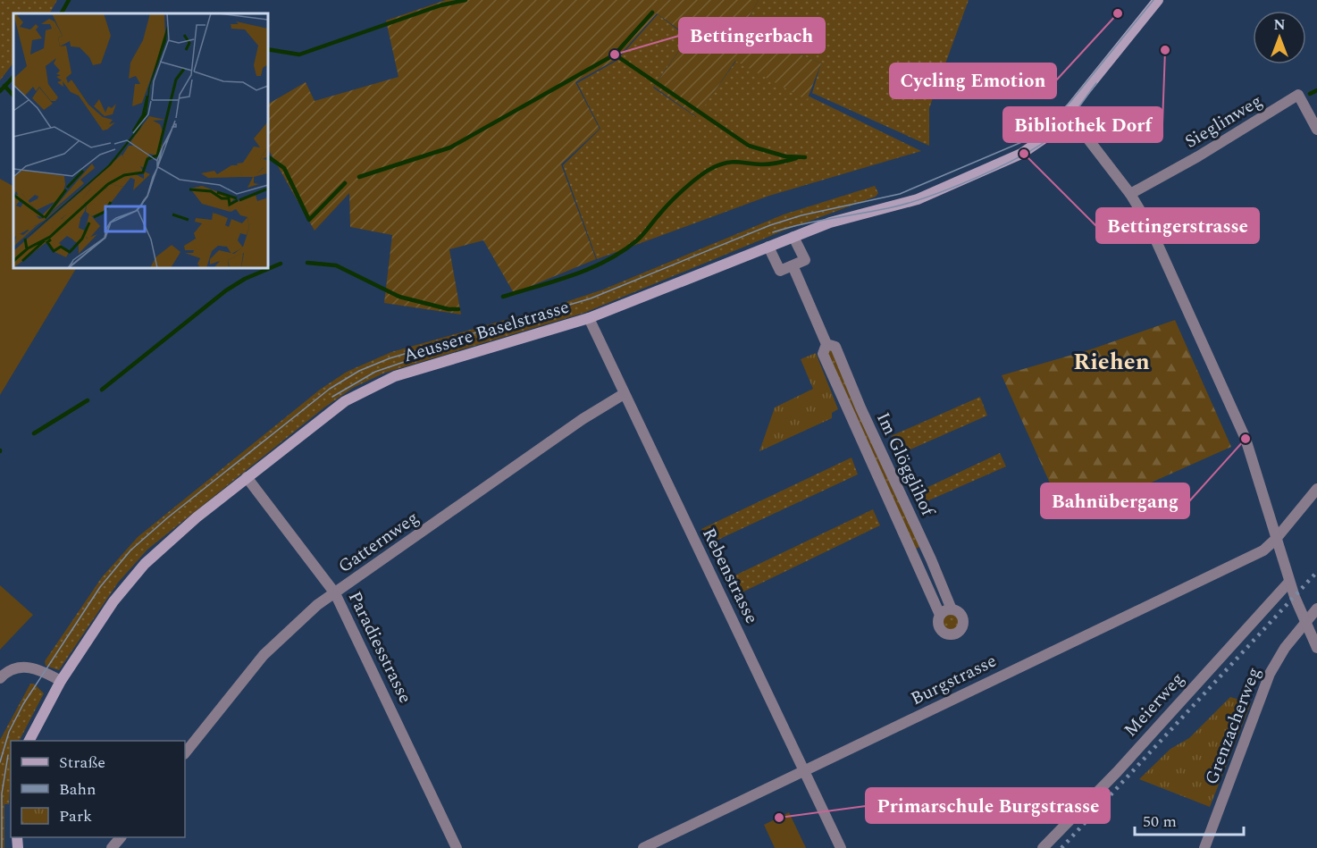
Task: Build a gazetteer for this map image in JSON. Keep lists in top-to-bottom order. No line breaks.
{"streets":{"main road":["Aeussere Baselstrasse"],"street":["Sieglinweg","Im Glögglihof","Gatternweg","Rebenstrasse","Paradiesstrasse","Burgstrasse","Meierweg","Grenzacherweg"]},"crossings":[["Aeussere Baselstrasse","Rebenstrasse"],["Aeussere Baselstrasse","Paradiesstrasse"],["Gatternweg","Rebenstrasse"],["Gatternweg","Paradiesstrasse"],["Rebenstrasse","Burgstrasse"]],"districts":["Riehen"],"places":["Cycling Emotion","Bibliothek Dorf","Bettingerbach","Bettingerstrasse","Bahnübergang","Primarschule Burgstrasse"],"legend":["Straße","Bahn","Park"],"scale_bar":"50 m","north":"top"}
